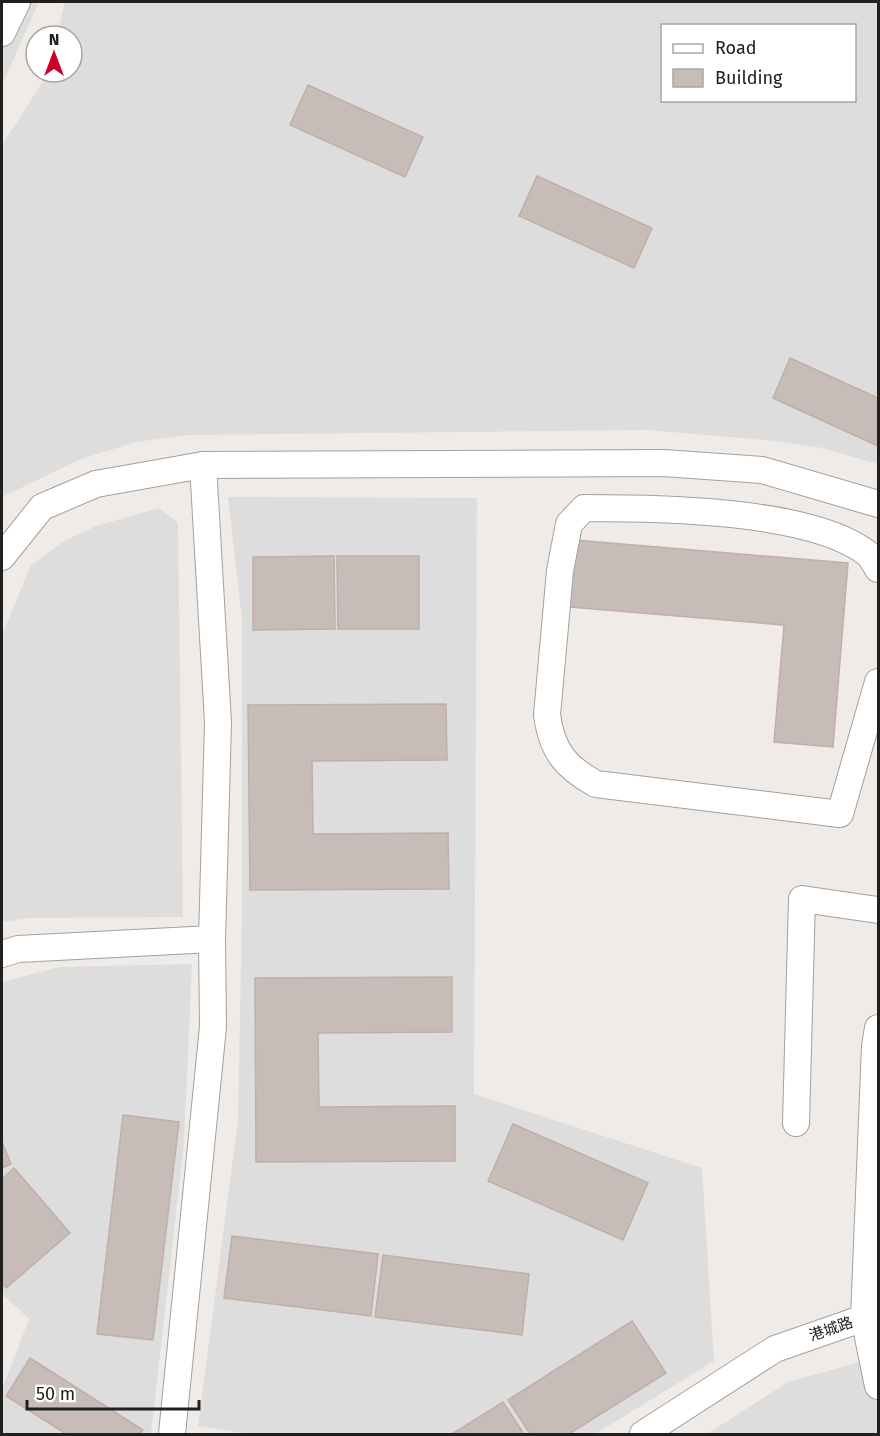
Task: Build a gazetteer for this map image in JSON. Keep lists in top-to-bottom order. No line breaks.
{"streets":{"street":["港城路"]},"legend":["Road","Building"],"scale_bar":"50 m","north":"top"}
